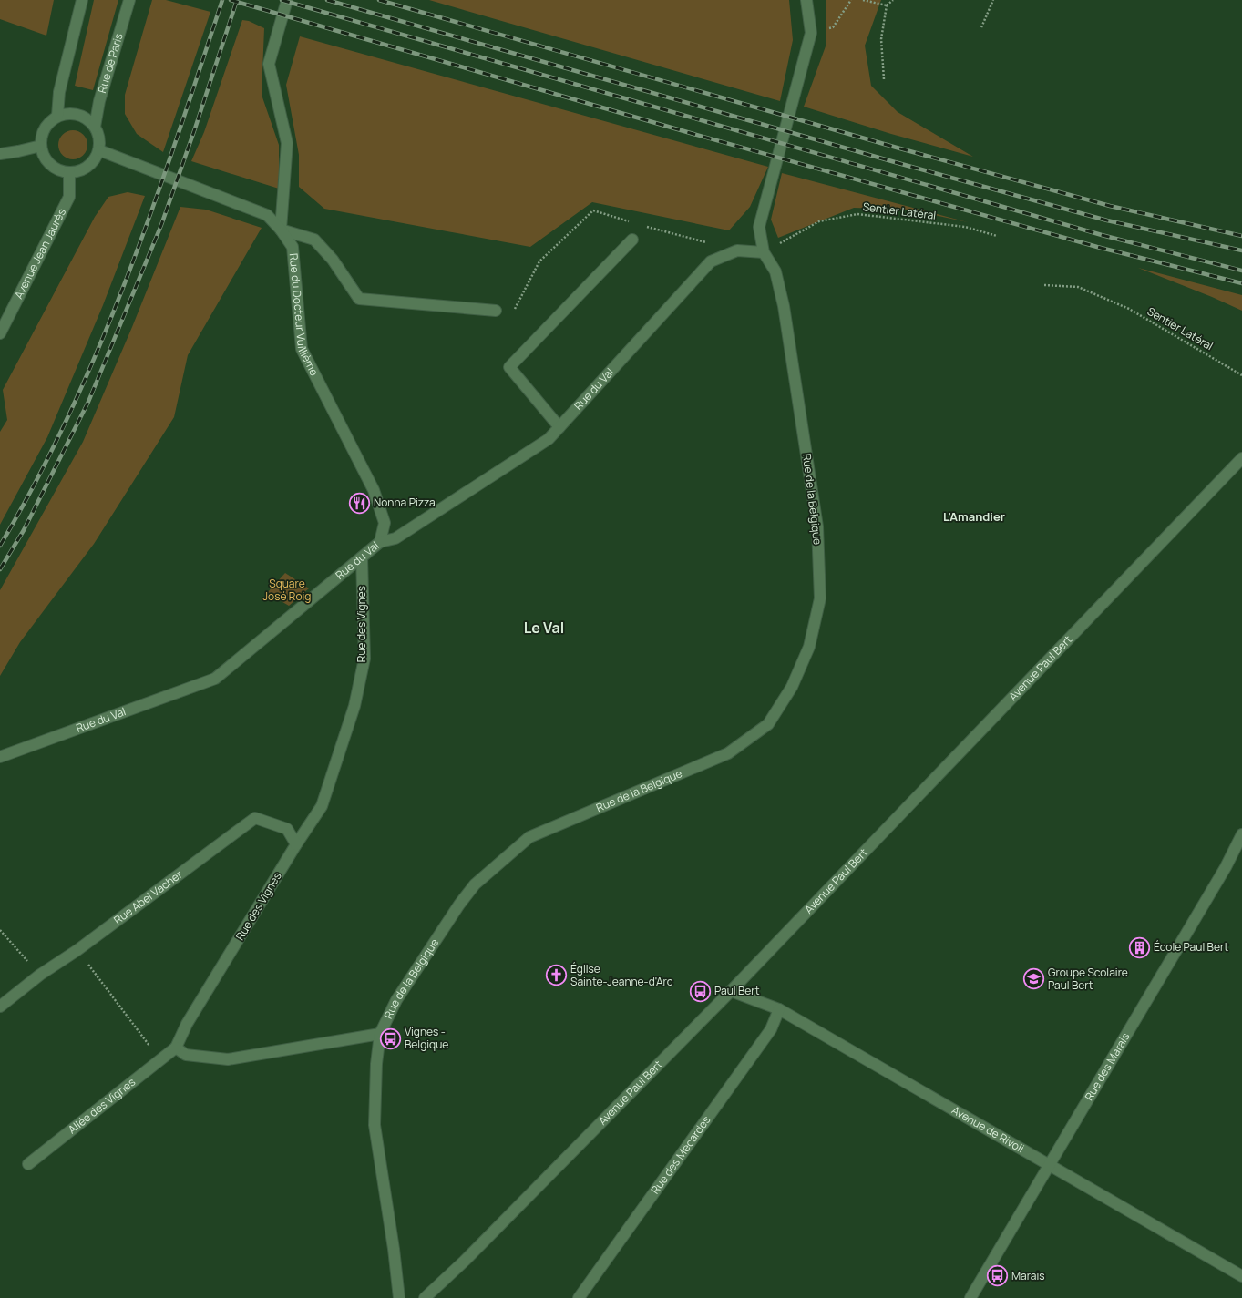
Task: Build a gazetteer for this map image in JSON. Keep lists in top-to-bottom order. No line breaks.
{"streets":{"street":["Rue de Paris","Avenue Jean Jaurès","Rue du Docteur Vuillième","Rue du Val","Rue de la Belgique","Rue des Vignes","Avenue Paul Bert","Rue Abel Vacher","Rue des Marais","Allée des Vignes","Avenue de Rivoli","Rue des Mécardes"],"path":["Sentier Latéral"]},"crossings":[["Rue de Paris","Avenue Jean Jaurès"],["Rue de Paris","Rue du Docteur Vuillième"],["Sentier Latéral","Rue du Val"],["Sentier Latéral","Rue de la Belgique"],["Avenue Jean Jaurès","Rue du Docteur Vuillième"],["Rue du Docteur Vuillième","Rue du Val"],["Rue du Val","Rue de la Belgique"],["Rue du Val","Rue des Vignes"],["Rue des Vignes","Rue Abel Vacher"],["Rue des Vignes","Allée des Vignes"],["Avenue Paul Bert","Avenue de Rivoli"],["Rue des Marais","Avenue de Rivoli"],["Avenue de Rivoli","Rue des Mécardes"]],"districts":["L'Amandier","Le Val"],"parks":["Square José Roig"],"places":{"restaurant":["Nonna Pizza"],"building":["École Paul Bert"],"church":["Église Sainte-Jeanne-d'Arc"],"school or university":["Groupe Scolaire Paul Bert"],"bus stop":["Paul Bert","Vignes - Belgique","Marais"]}}
